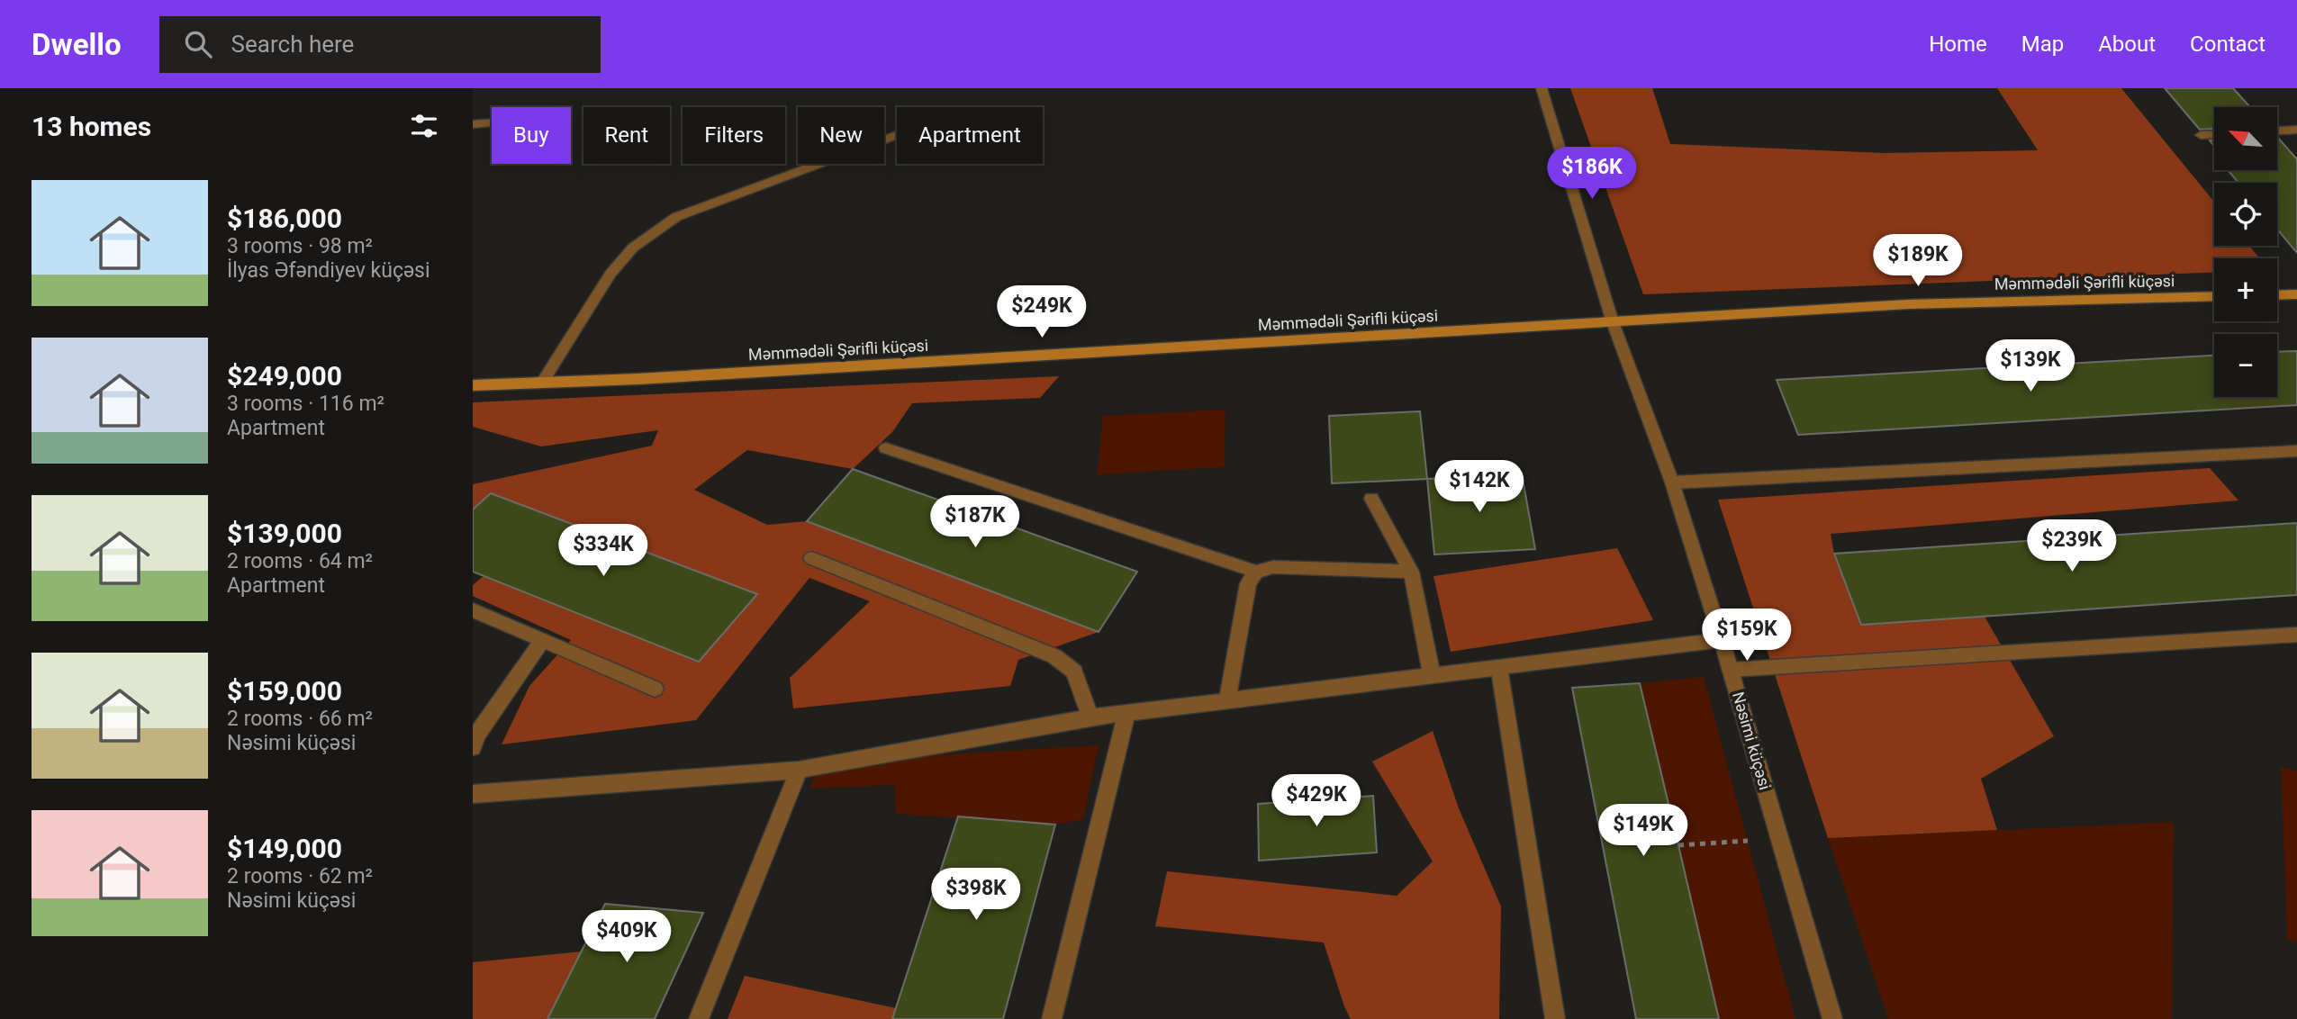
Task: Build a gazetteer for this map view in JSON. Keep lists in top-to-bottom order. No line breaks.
{"streets":{"street":["Məmmədəli Şərifli küçəsi","Nəsimi küçəsi"]},"crossings":[["Məmmədəli Şərifli küçəsi","Nəsimi küçəsi"]],"north":"top left","page":{"header":"Dwello","search":"Search here","nav":["Home","Map","About","Contact"],"heading":"13 homes","map_buttons":["+","−"],"chip":["Buy","Rent","Filters","New","Apartment"],"price":["$186K","$189K","$249K","$139K","$142K","$187K","$239K","$334K","$159K","$429K","$149K","$398K","$409K"],"list":[{"name":"$186,000","note":"3 rooms · 98 m² · İlyas Əfəndiyev küçəsi"},{"name":"$249,000","note":"3 rooms · 116 m² · Apartment"},{"name":"$139,000","note":"2 rooms · 64 m² · Apartment"},{"name":"$159,000","note":"2 rooms · 66 m² · Nəsimi küçəsi"},{"name":"$149,000","note":"2 rooms · 62 m² · Nəsimi küçəsi"}]}}
